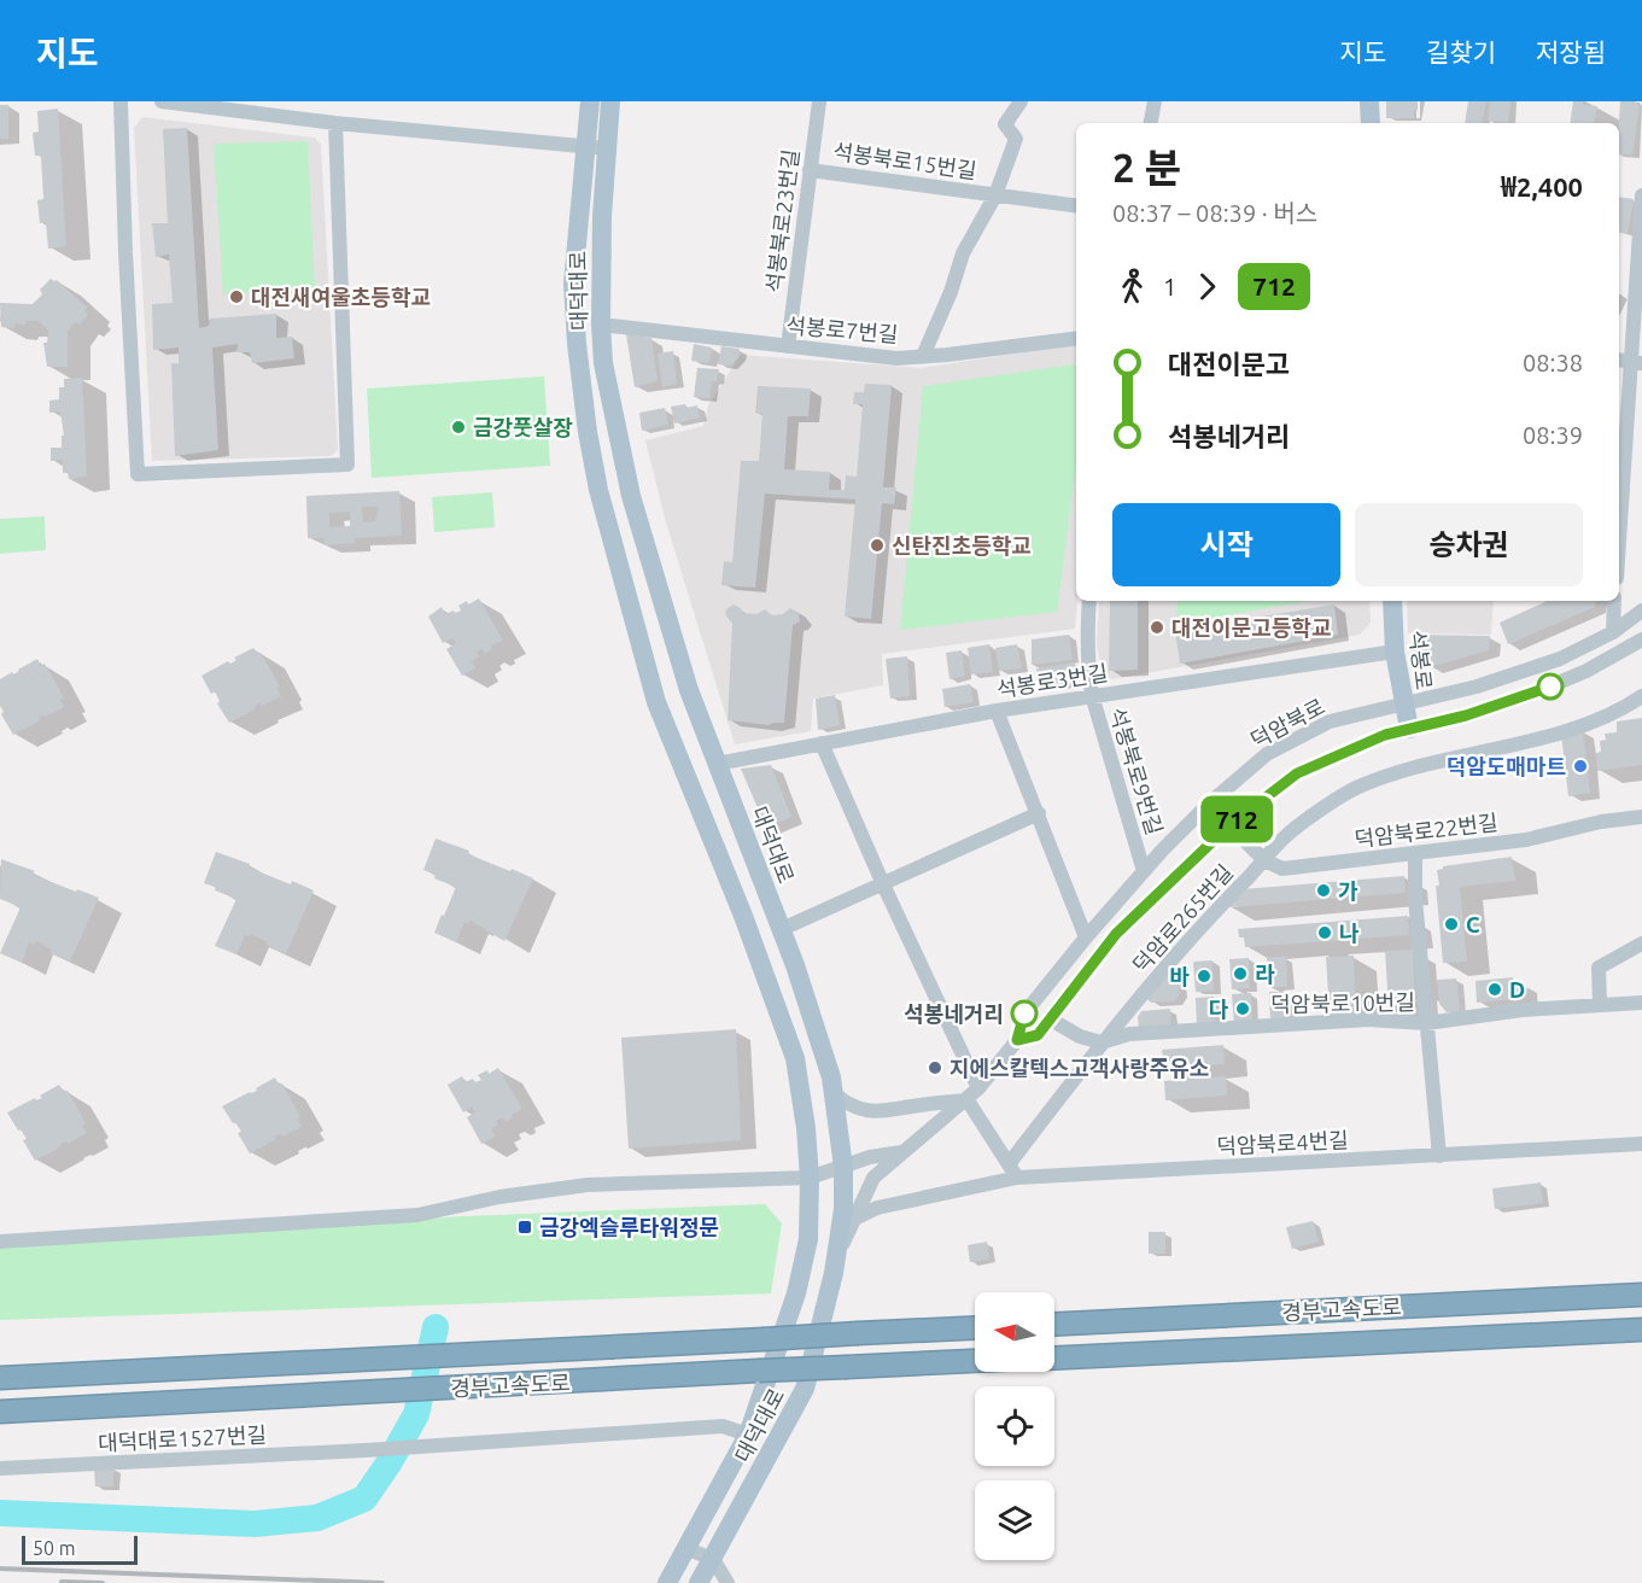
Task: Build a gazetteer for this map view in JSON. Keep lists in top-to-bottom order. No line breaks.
{"streets":{"highway":["경부고속도로"],"main road":["대덕대로","석봉로"],"street":["석봉북로15번길","석봉북로23번길","석봉로7번길","석봉로3번길","덕암북로","석봉북로9번길","덕암북로22번길","덕암로265번길","덕암북로10번길","덕암북로4번길","대덕대로1527번길"]},"crossings":[["석봉북로15번길","석봉북로23번길"],["석봉북로15번길","석봉로7번길"],["석봉북로23번길","석봉로7번길"],["대덕대로","석봉로7번길"],["대덕대로","석봉로3번길"],["대덕대로","덕암북로"],["대덕대로","대덕대로1527번길"],["석봉로","석봉로3번길"],["석봉로","덕암북로"],["석봉로3번길","석봉북로9번길"],["덕암북로","석봉북로9번길"],["덕암북로22번길","덕암로265번길"],["덕암로265번길","덕암북로10번길"],["덕암로265번길","덕암북로4번길"]],"places":{"other":["대전새여울초등학교","금강풋살장","신탄진초등학교","대전이문고등학교","덕암도매마트","가","C","나","라","바","D","다","석봉네거리","지에스칼텍스고객사랑주유소"],"transit":["금강엑슬루타워정문"]},"lines":["bus line 712"],"scale_bar":"50 m","north":"left","page":{"header":"지도","nav":["지도","길찾기","저장됨"],"on_map":"712","heading":["2 분","08:37 – 08:39 · 버스","₩2,400"],"legs":["1","712"],"list":[{"name":"대전이문고","value":"08:38"},{"name":"석봉네거리","value":"08:39"}],"buttons":["시작","승차권"],"scale":"50 m"}}
